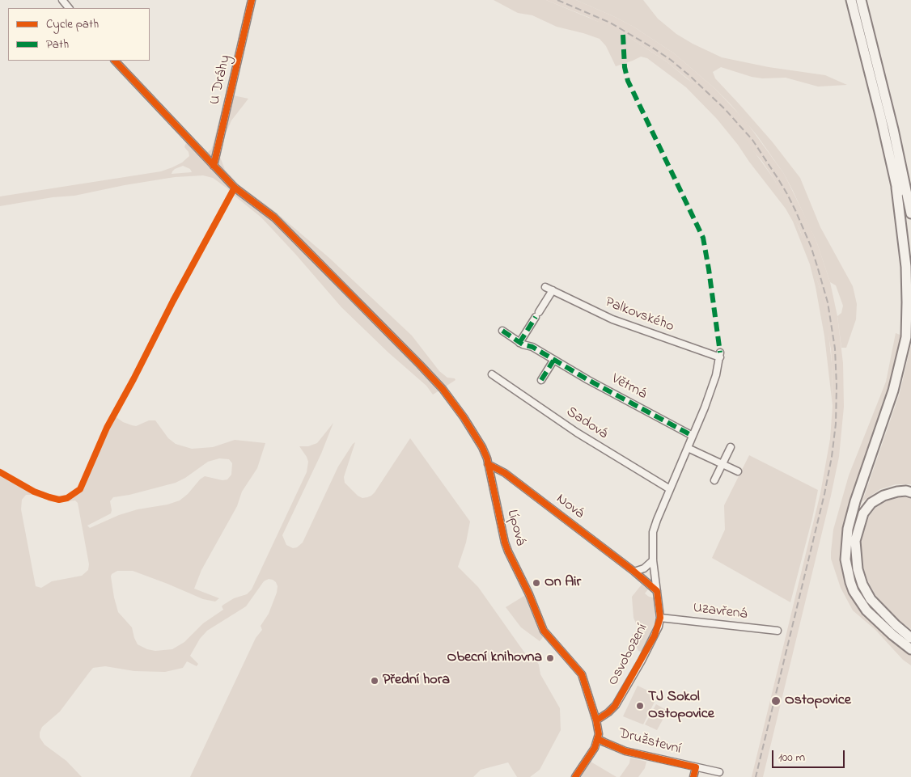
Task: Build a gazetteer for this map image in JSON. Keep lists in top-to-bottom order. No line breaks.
{"streets":{"street":["U Dráhy","Palkovského","Větrná","Sadová","Nová","Lípová","Uzavřená","Osvobození","Družstevní"]},"crossings":[["U Dráhy","Lípová"],["Palkovského","Osvobození"],["Větrná","Osvobození"],["Sadová","Osvobození"],["Nová","Lípová"],["Nová","Osvobození"],["Lípová","Osvobození"],["Lípová","Družstevní"],["Uzavřená","Osvobození"]],"places":["On Air","Obecní knihovna","Přední hora","Ostopovice","TJ Sokol Ostopovice"],"legend":["Cycle path","Path"],"scale_bar":"100 m"}
